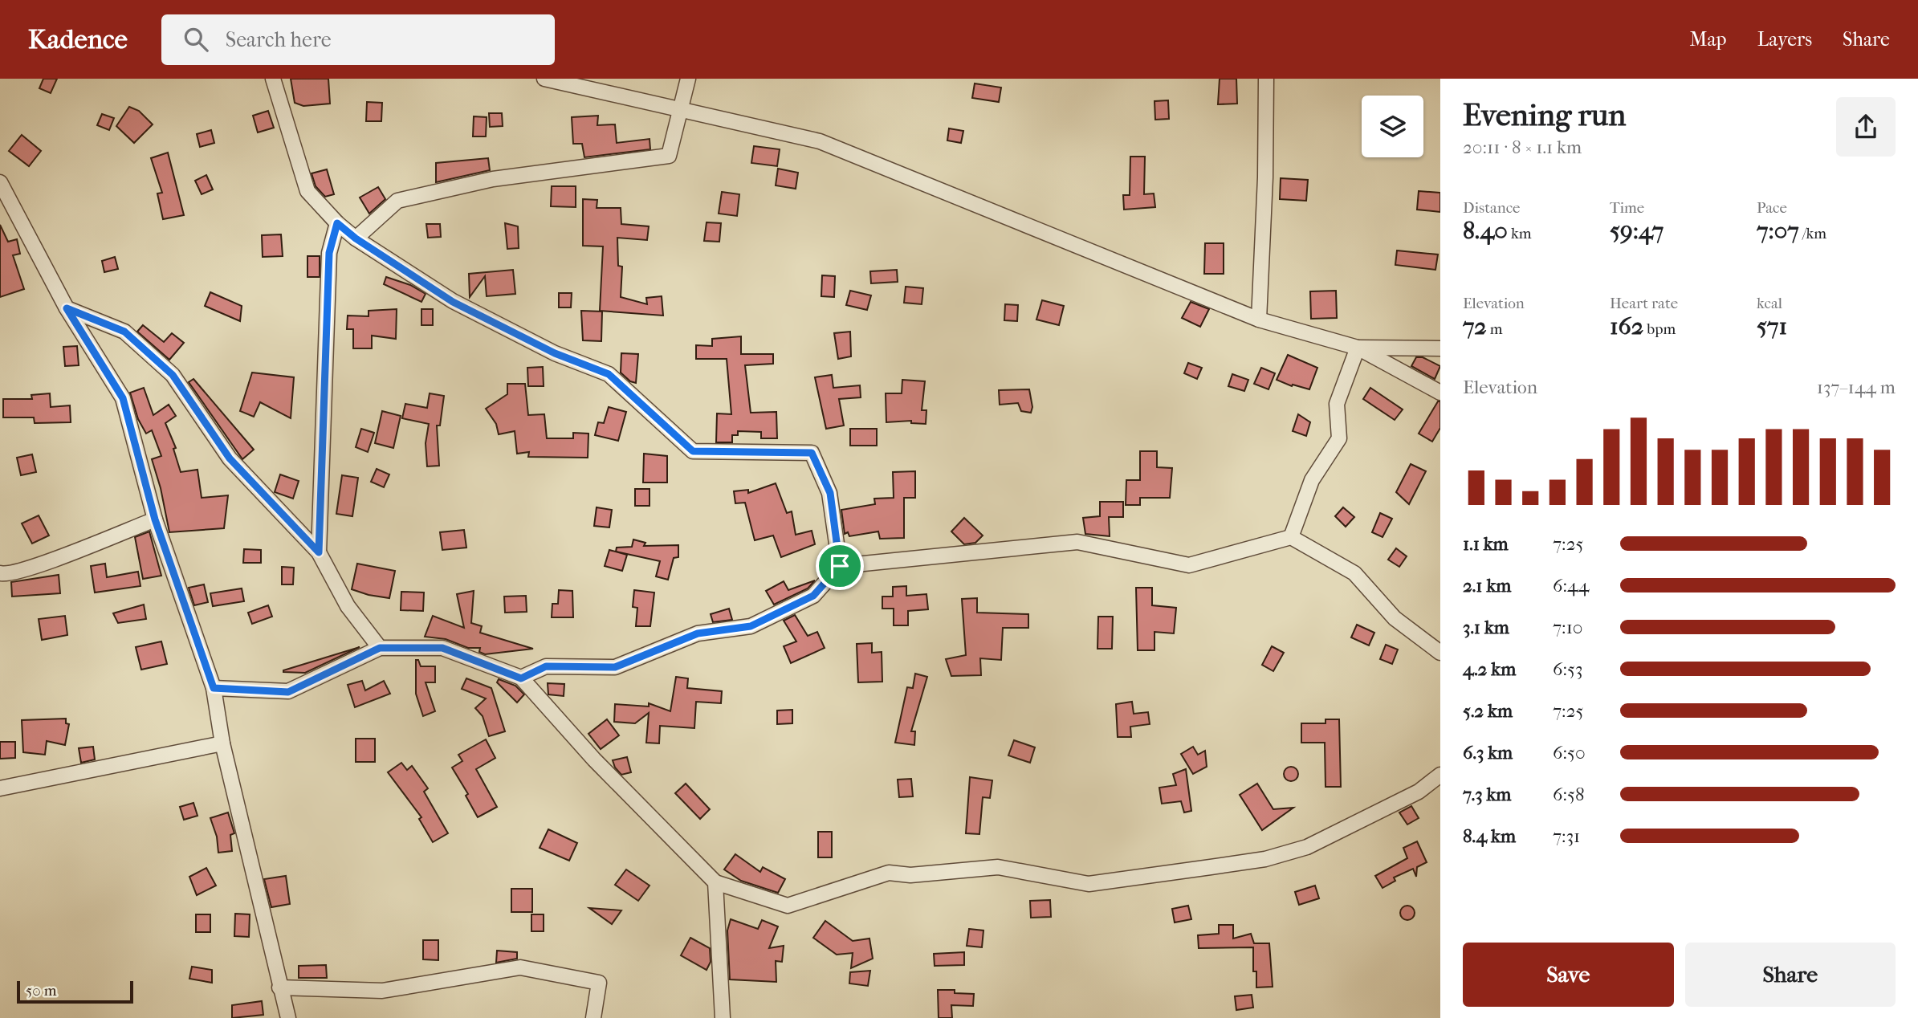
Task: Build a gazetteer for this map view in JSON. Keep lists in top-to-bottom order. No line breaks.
{"scale_bar":"50 m","page":{"header":"Kadence","search":"Search here","nav":["Map","Layers","Share"],"heading":["Evening run","20:11 · 8 × 1.1 km"],"stats":[["Distance","8.40 km"],["Time","59:47"],["Pace","7:07 /km"],["Elevation","72 m"],["Heart rate","162 bpm"],["kcal","571"]],"chart":["Elevation","137–144 m"],"list":[{"name":"1.1 km","note":"7:25"},{"name":"2.1 km","note":"6:44"},{"name":"3.1 km","note":"7:10"},{"name":"4.2 km","note":"6:53"},{"name":"5.2 km","note":"7:25"},{"name":"6.3 km","note":"6:50"},{"name":"7.3 km","note":"6:58"},{"name":"8.4 km","note":"7:31"}],"buttons":["Save","Share"],"scale":"50 m"}}
